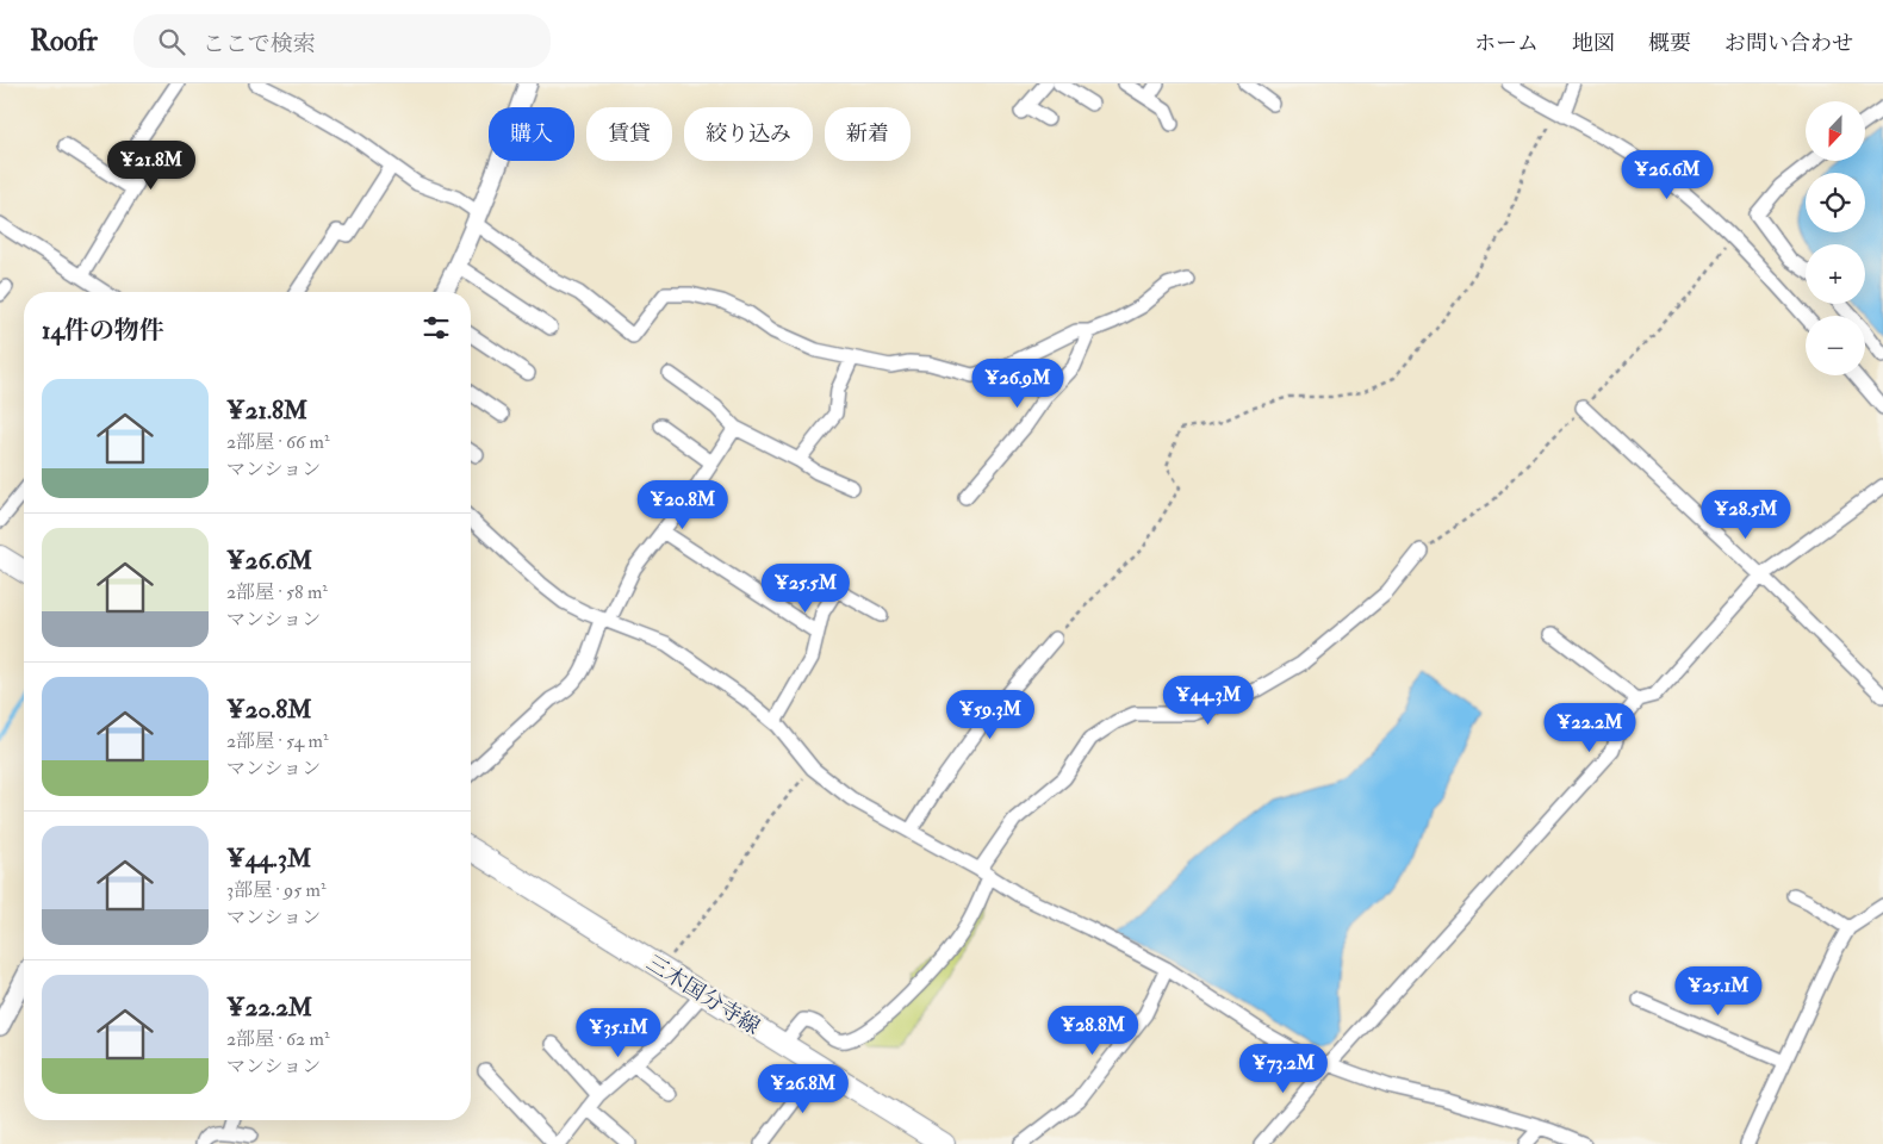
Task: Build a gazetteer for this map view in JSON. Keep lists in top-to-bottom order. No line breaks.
{"streets":{"main road":["三木国分寺線"]},"north":"bottom","page":{"header":"Roofr","search":"ここで検索","nav":["ホーム","地図","概要","お問い合わせ"],"map_buttons":["+","−"],"chip":["購入","賃貸","絞り込み","新着"],"price":["¥21.8M","¥26.6M","¥26.9M","¥20.8M","¥28.5M","¥25.5M","¥44.3M","¥59.3M","¥22.2M","¥25.1M","¥28.8M","¥35.1M","¥73.2M","¥26.8M"],"heading":"14件の物件","list":[{"name":"¥21.8M","note":"2部屋 · 66 m² · マンション"},{"name":"¥26.6M","note":"2部屋 · 58 m² · マンション"},{"name":"¥20.8M","note":"2部屋 · 54 m² · マンション"},{"name":"¥44.3M","note":"3部屋 · 95 m² · マンション"},{"name":"¥22.2M","note":"2部屋 · 62 m² · マンション"}]}}
